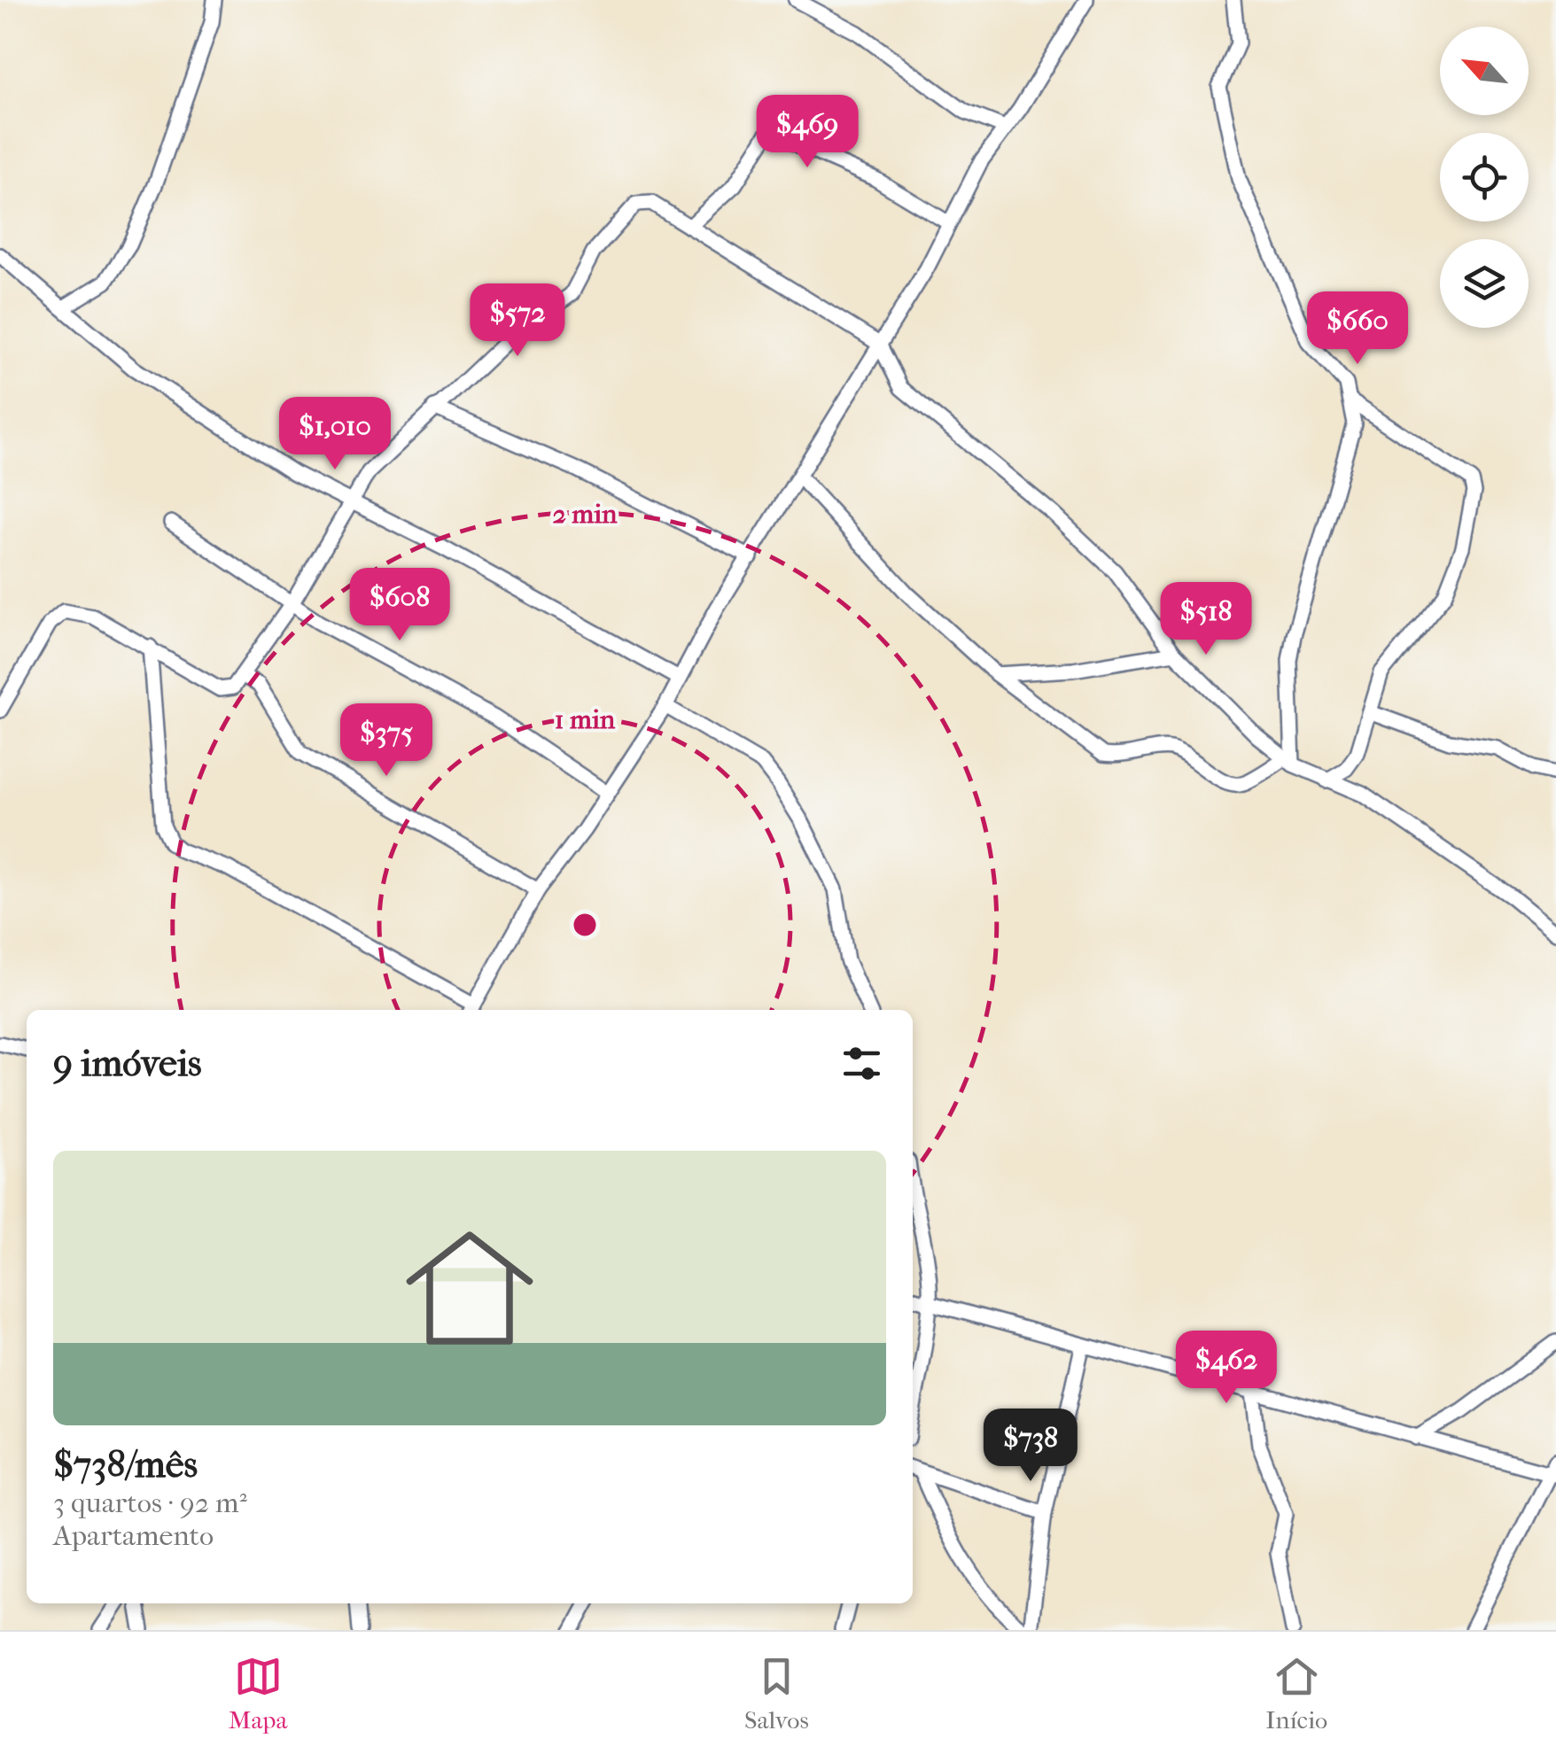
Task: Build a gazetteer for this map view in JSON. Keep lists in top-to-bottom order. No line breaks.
{"north":"top left","page":{"price":["$469","$572","$660","$1,010","$608","$518","$375","$462","$738"],"heading":"9 imóveis","list":[{"name":"$738/mês","note":"3 quartos · 92 m² · Apartamento"}],"tabs":["Mapa","Salvos","Início"]},"rings":["2 min","1 min"]}
